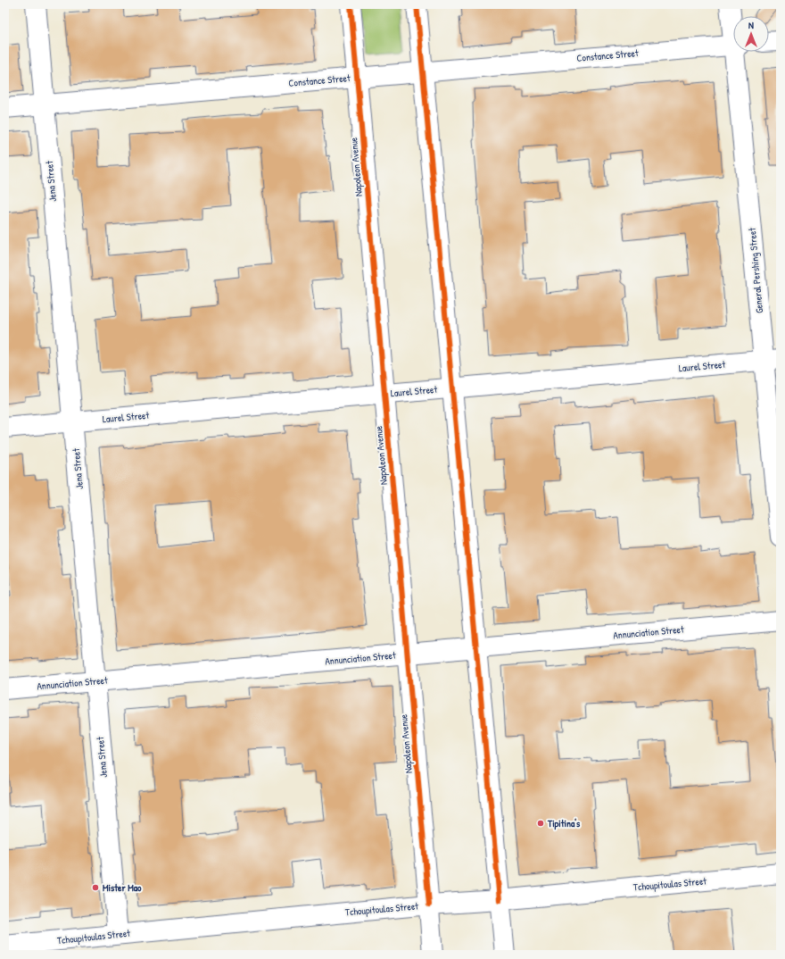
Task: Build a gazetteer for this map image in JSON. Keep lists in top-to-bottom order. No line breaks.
{"streets":{"street":["Constance Street","Napoleon Avenue","Jena Street","General Pershing Street","Laurel Street","Annunciation Street","Tchoupitoulas Street"]},"crossings":[["Constance Street","Napoleon Avenue"],["Constance Street","Jena Street"],["Napoleon Avenue","Laurel Street"],["Napoleon Avenue","Annunciation Street"],["Napoleon Avenue","Tchoupitoulas Street"],["Jena Street","Laurel Street"],["Jena Street","Annunciation Street"],["Jena Street","Tchoupitoulas Street"],["General Pershing Street","Laurel Street"]],"places":["Tipitina's","Mister Mao"],"north":"top"}
